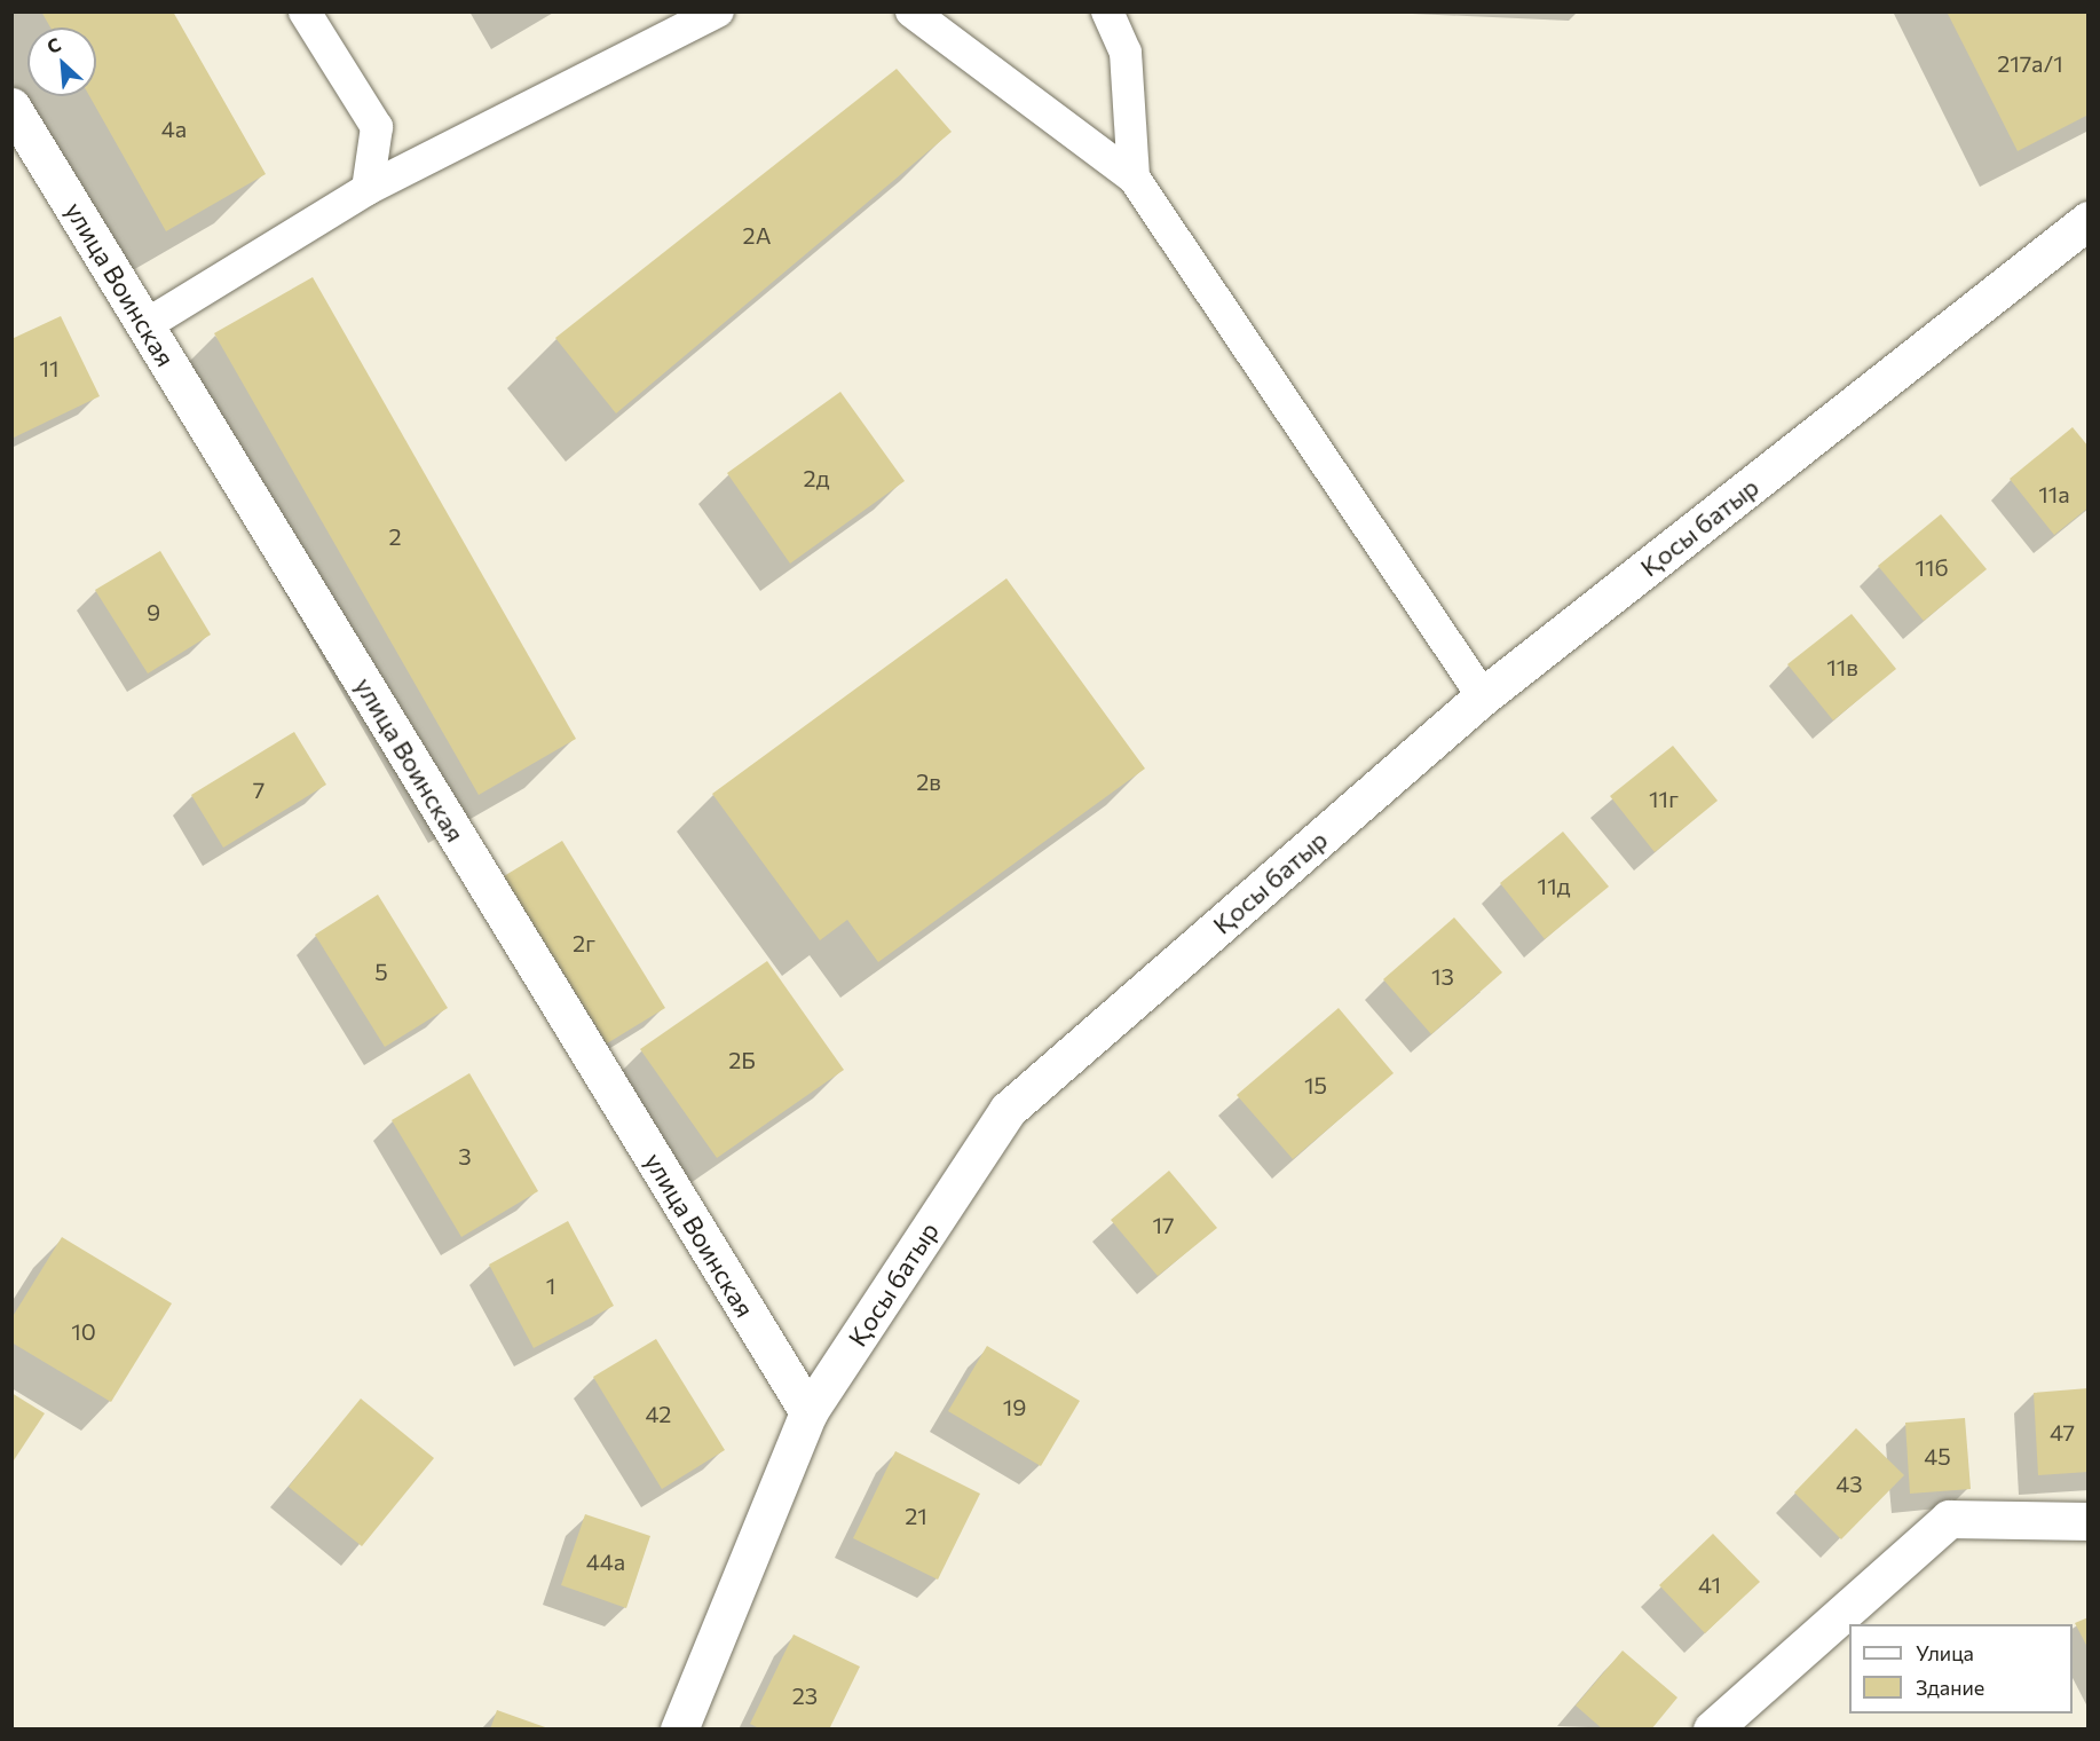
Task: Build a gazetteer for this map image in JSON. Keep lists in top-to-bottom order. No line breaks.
{"streets":{"street":["улица Воинская","Қосы батыр"]},"crossings":[["улица Воинская","Қосы батыр"]],"house_numbers":["217а/1","4а","2А","11","2д","11а","2","11б","9","11в","2в","7","11г","11д","2г","5","13","2Б","15","3","17","1","10","19","42","47","45","43","21","44а","41","23"],"legend":["Улица","Здание"],"north":"top left"}
